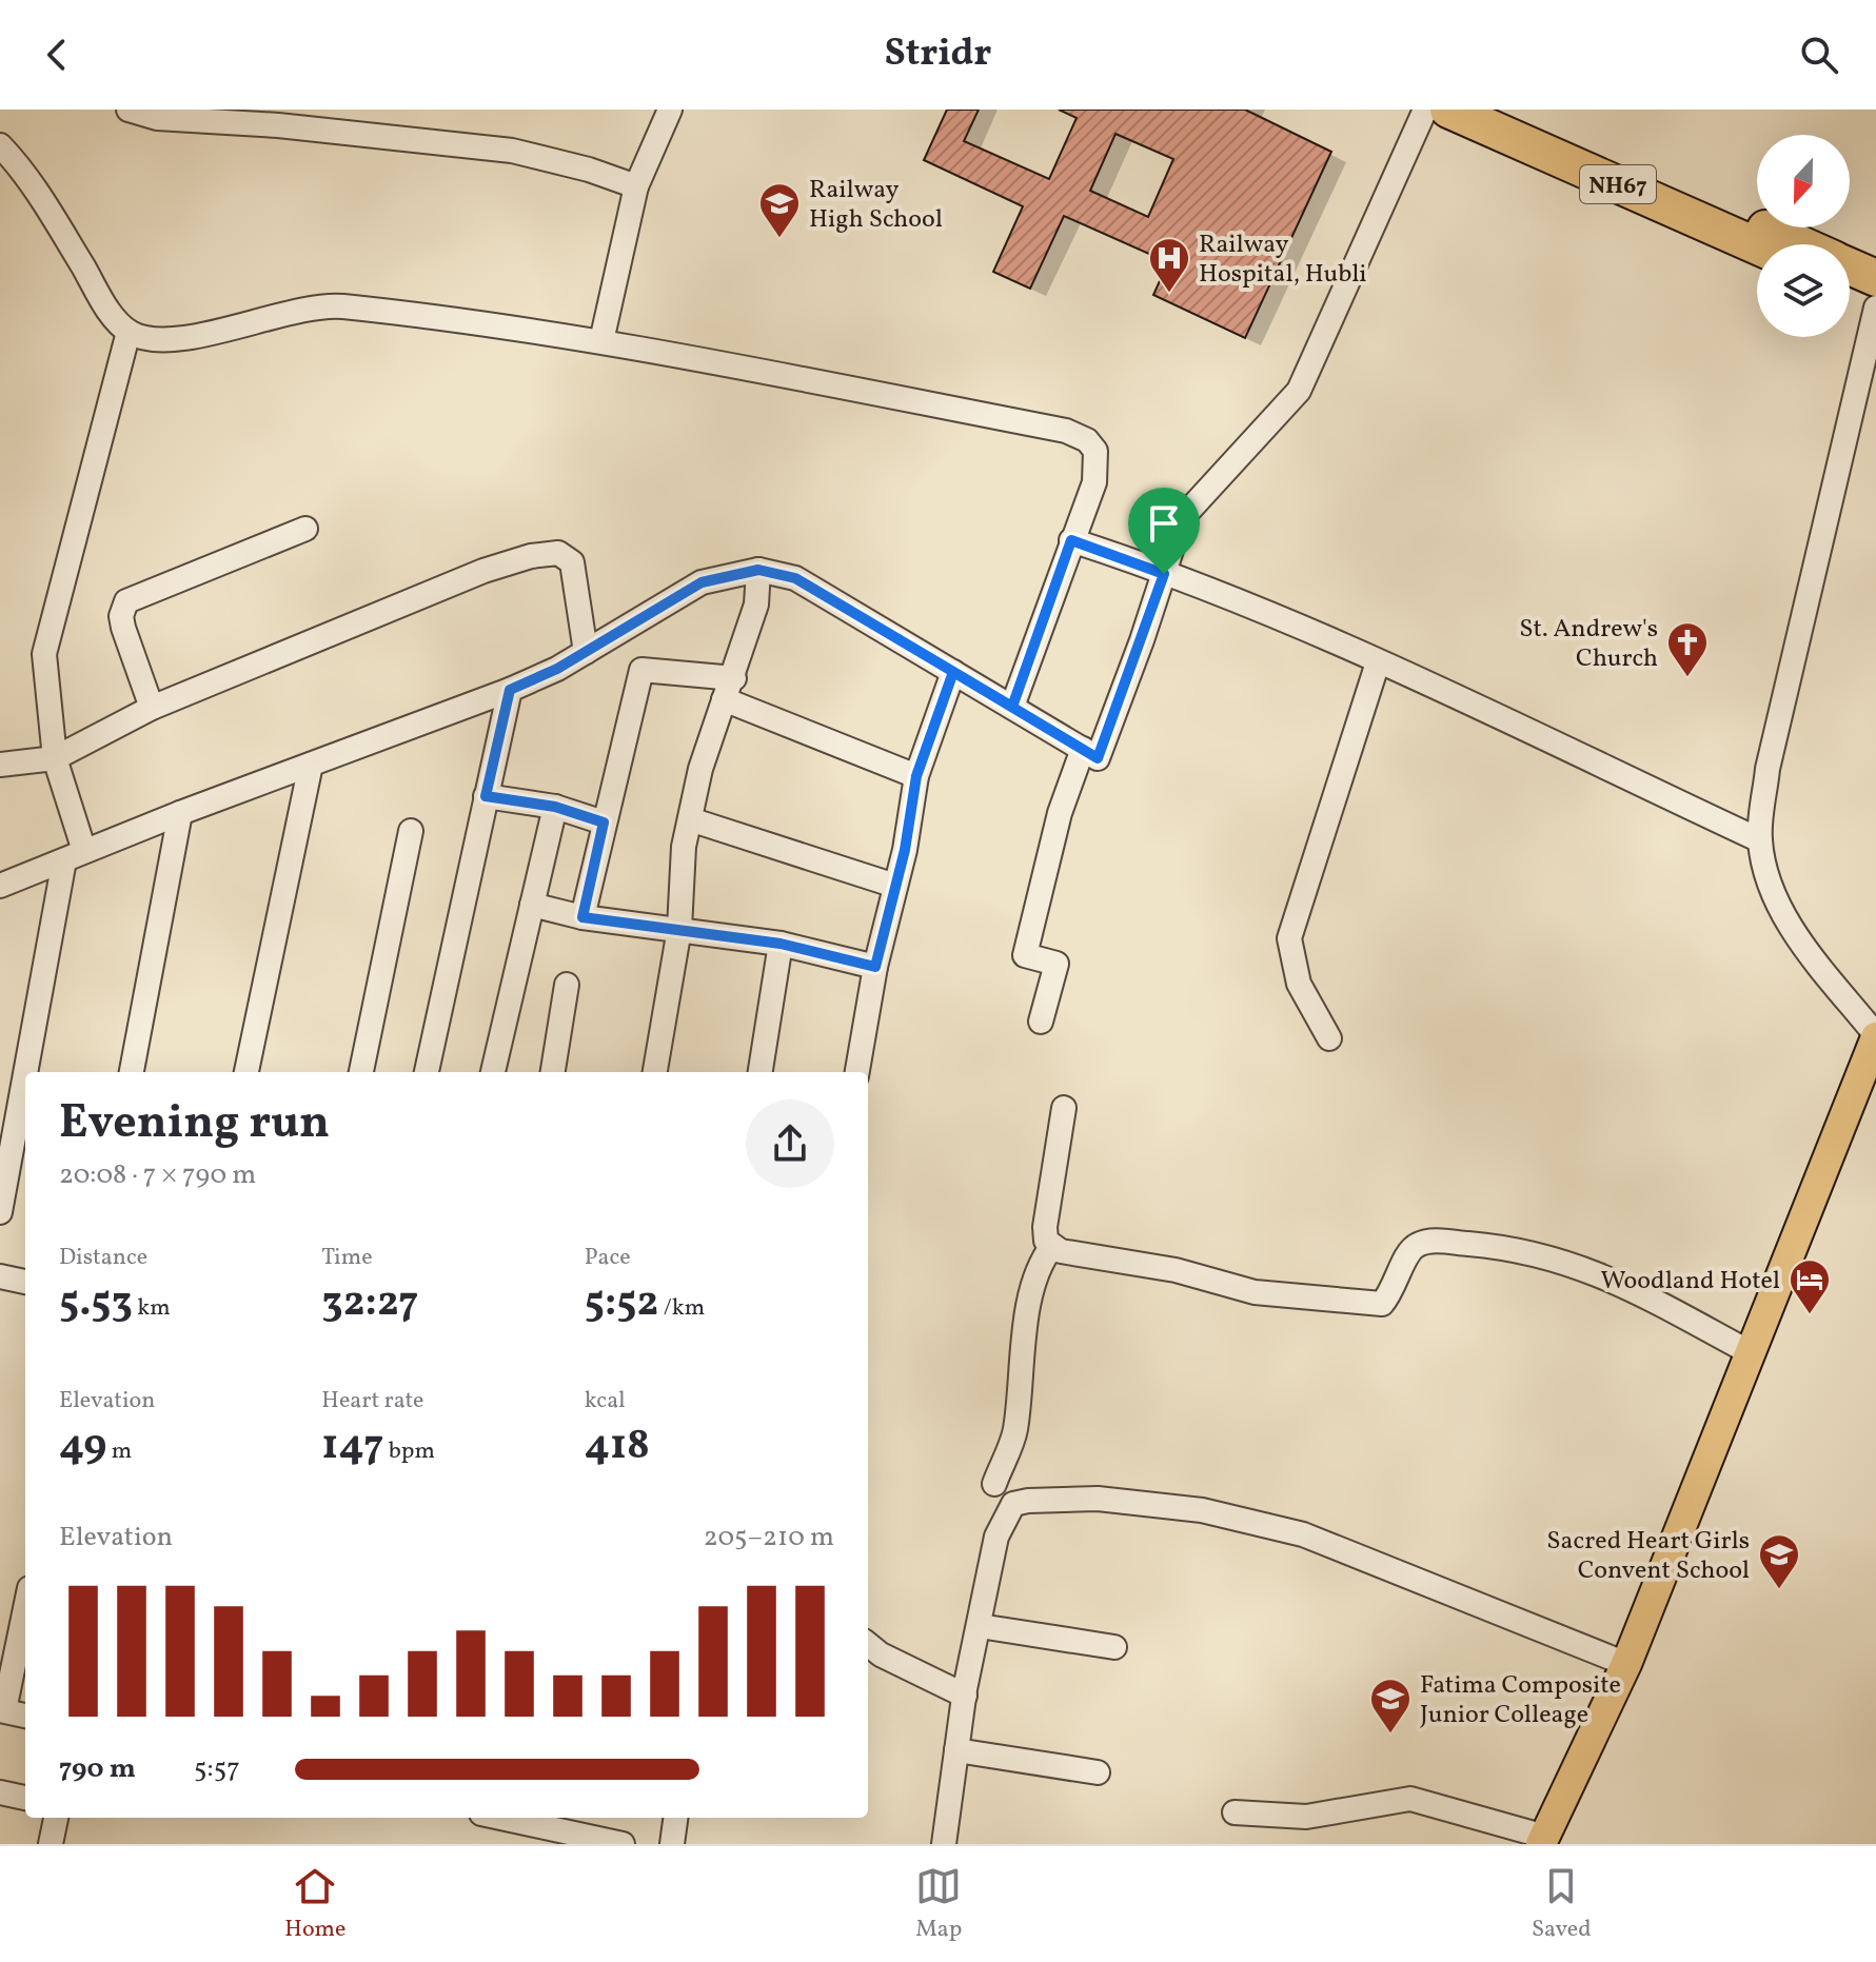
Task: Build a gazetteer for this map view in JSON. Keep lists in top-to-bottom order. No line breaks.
{"streets":{"highway":["NH67"]},"places":{"school or university":["Railway High School","Sacred Heart Girls Convent School","Fatima Composite Junior Colleage"],"hospital":["Railway Hospital, Hubli"],"church":["St. Andrew's Church"],"hotel":["Woodland Hotel"]},"north":"bottom","page":{"header":"Stridr","heading":["Evening run","20:08 · 7 × 790 m"],"stats":[["Distance","5.53 km"],["Time","32:27"],["Pace","5:52 /km"],["Elevation","49 m"],["Heart rate","147 bpm"],["kcal","418"]],"chart":["Elevation","205–210 m"],"list":[{"name":"790 m","note":"5:57"}],"tabs":["Home","Map","Saved"]}}
